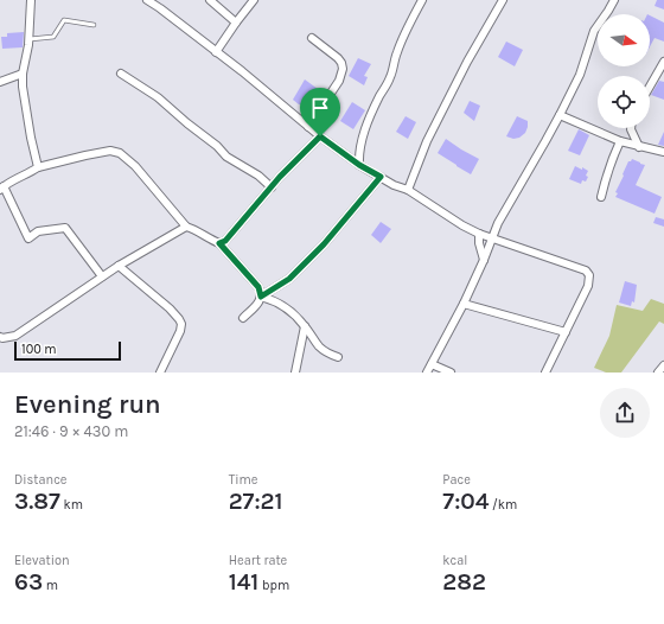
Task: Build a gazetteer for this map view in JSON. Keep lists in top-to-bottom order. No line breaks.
{"scale_bar":"100 m","north":"right","page":{"scale":"100 m","heading":["Evening run","21:46 · 9 × 430 m"],"stats":[["Distance","3.87 km"],["Time","27:21"],["Pace","7:04 /km"],["Elevation","63 m"],["Heart rate","141 bpm"],["kcal","282"]]}}
